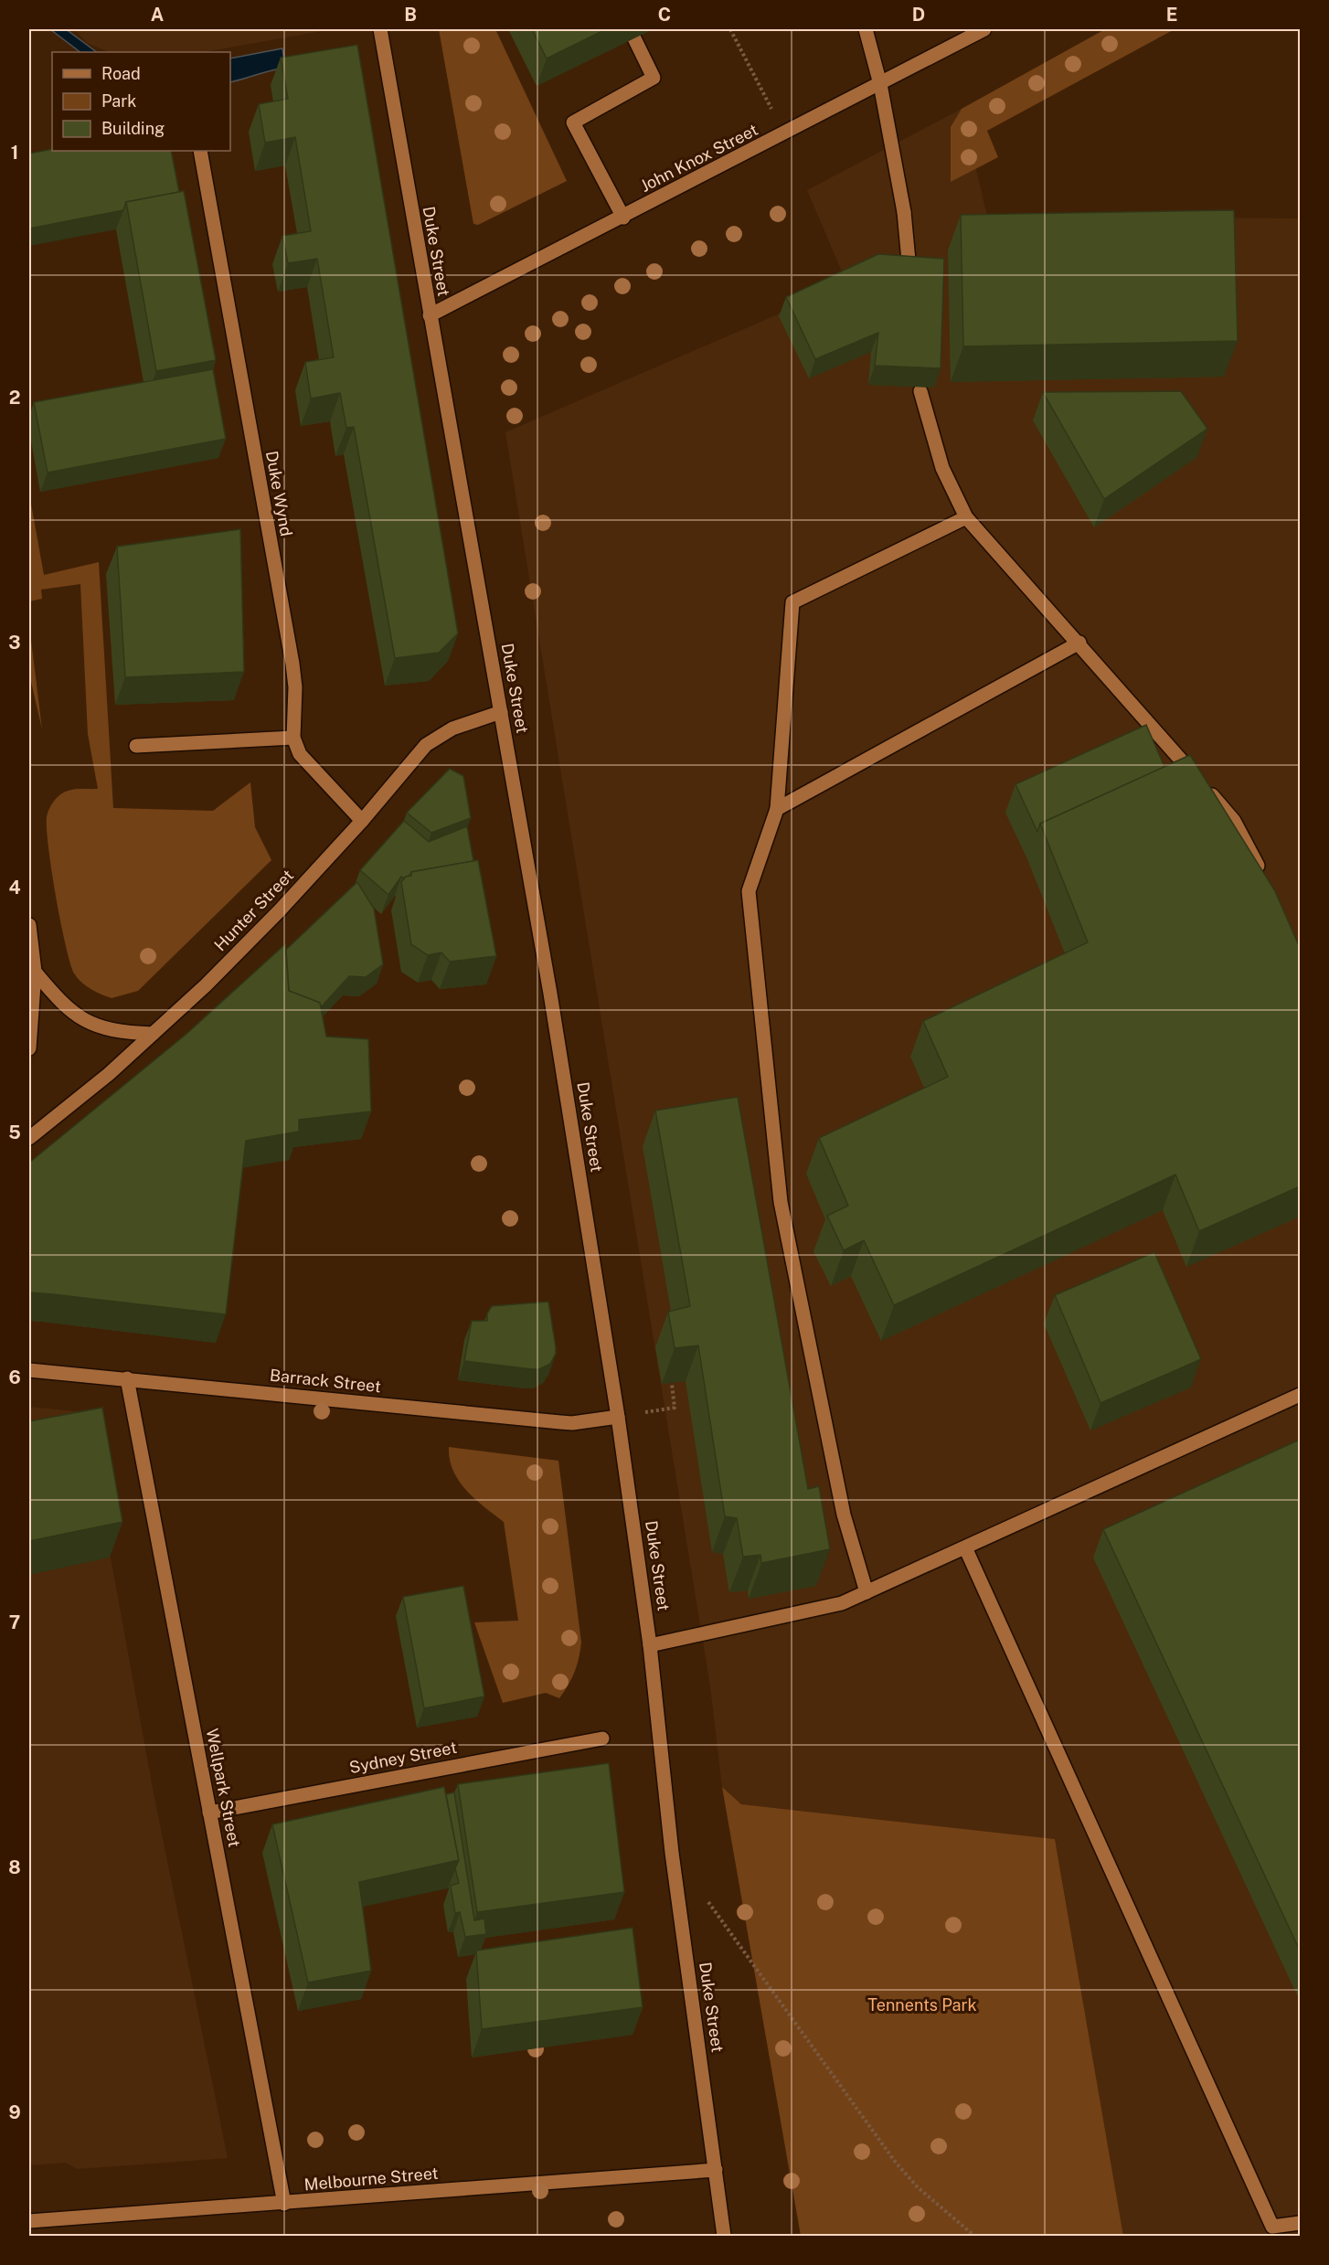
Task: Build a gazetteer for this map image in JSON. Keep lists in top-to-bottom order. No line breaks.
{"streets":{"street":["John Knox Street","Duke Street","Duke Wynd","Hunter Street","Barrack Street","Sydney Street","Wellpark Street","Melbourne Street"]},"crossings":[["John Knox Street","Duke Street"],["Duke Street","Hunter Street"],["Duke Street","Barrack Street"],["Duke Street","Melbourne Street"],["Barrack Street","Wellpark Street"],["Sydney Street","Wellpark Street"],["Wellpark Street","Melbourne Street"]],"parks":["Tennents Park"],"legend":["Road","Park","Building"],"grid":{"columns":["A","B","C","D","E"],"rows":["1","2","3","4","5","6","7","8","9"]}}
